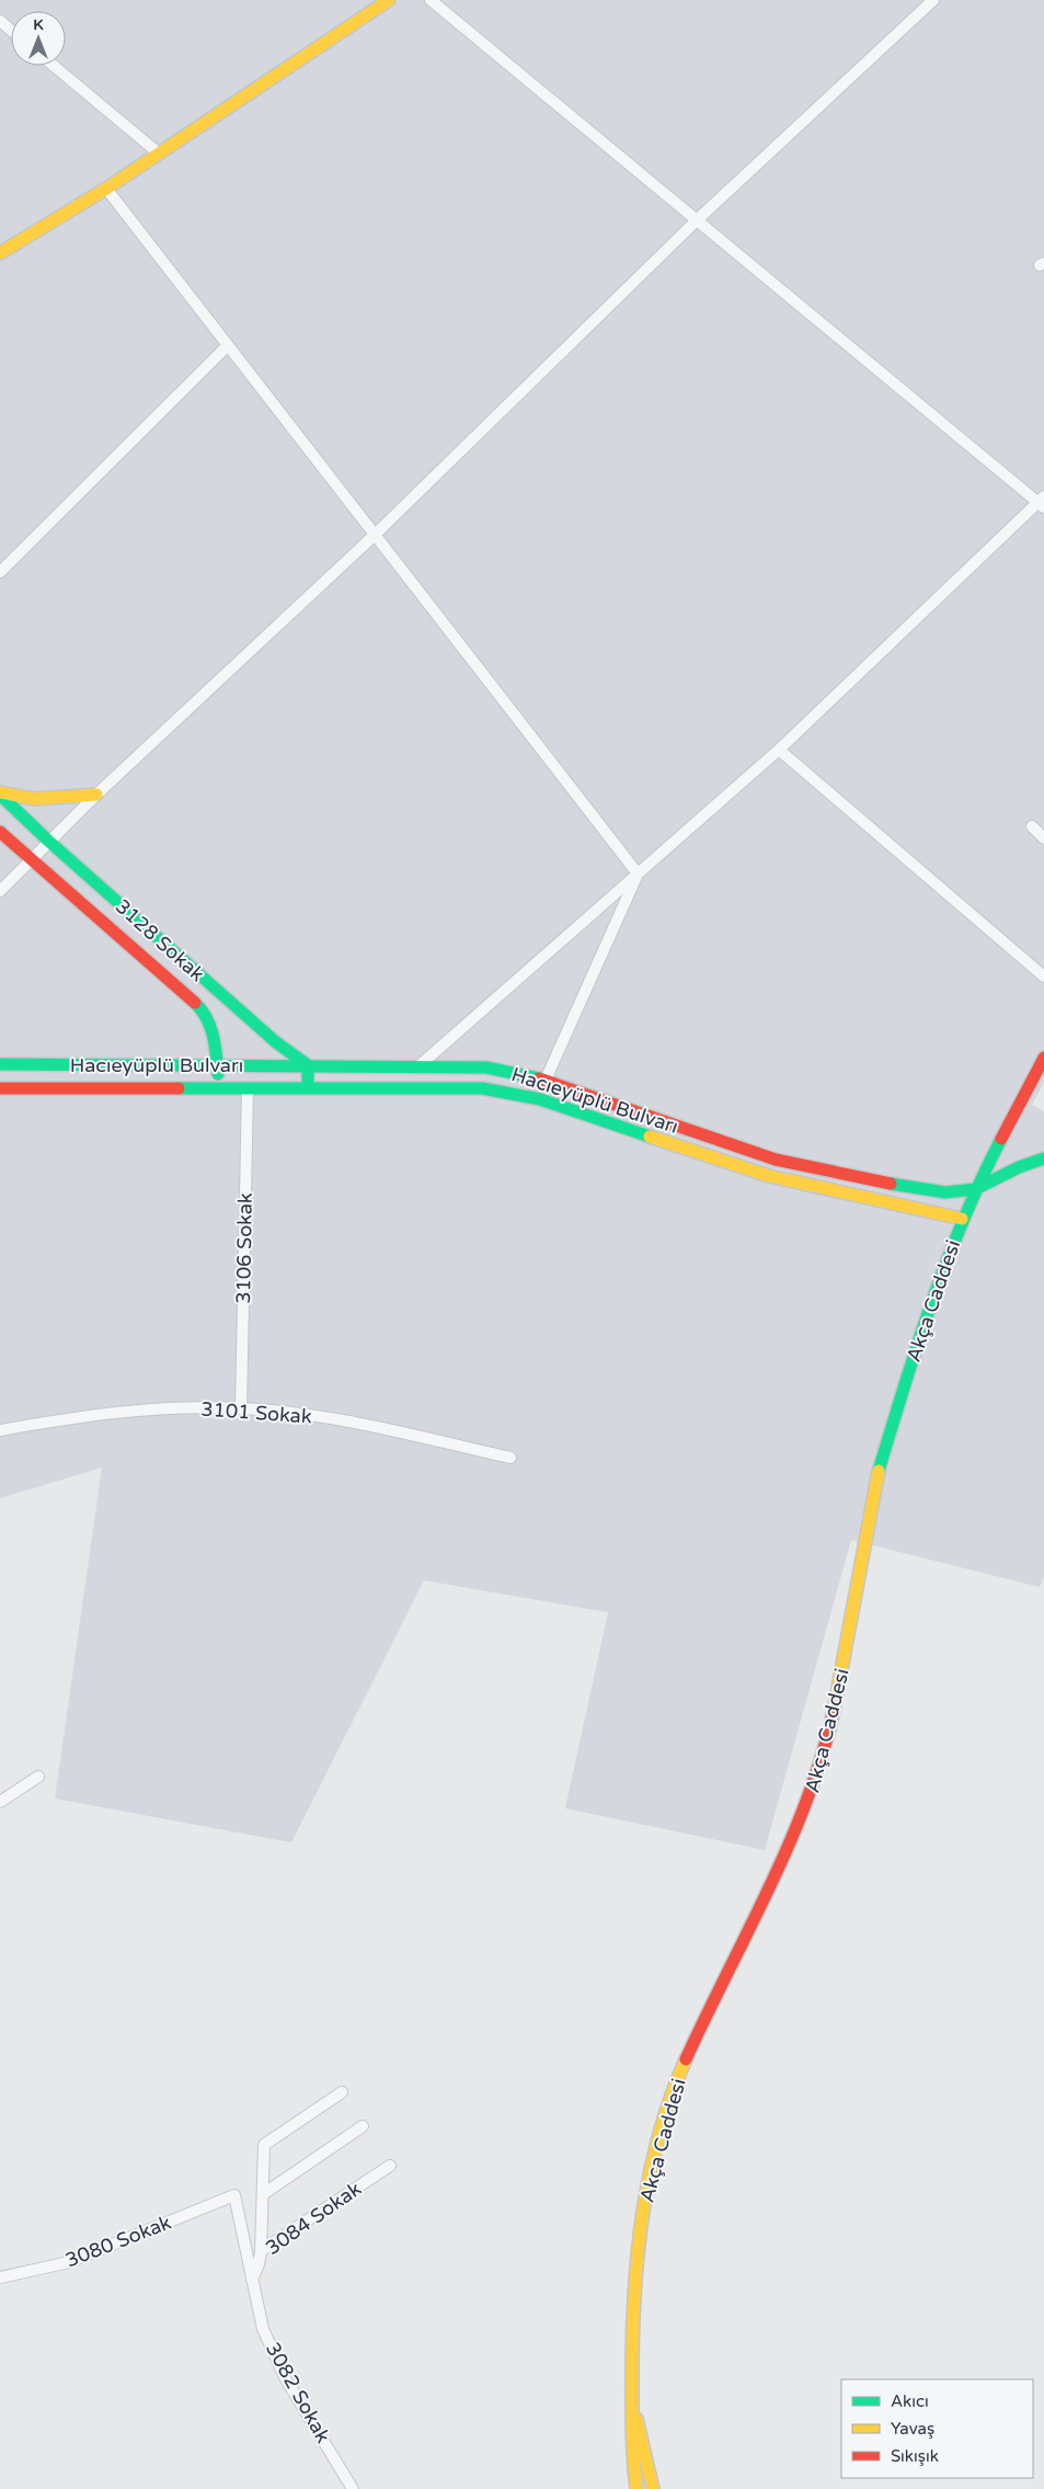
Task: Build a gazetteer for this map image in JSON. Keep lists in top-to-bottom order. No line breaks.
{"streets":{"street":["3128 Sokak","Hacıeyüplü Bulvarı","3106 Sokak","Akça Caddesi","3101 Sokak","3084 Sokak","3080 Sokak","3082 Sokak"]},"crossings":[["3128 Sokak","Hacıeyüplü Bulvarı"],["Hacıeyüplü Bulvarı","3106 Sokak"],["Hacıeyüplü Bulvarı","Akça Caddesi"],["3106 Sokak","3101 Sokak"],["3084 Sokak","3082 Sokak"],["3080 Sokak","3082 Sokak"]],"legend":["Akıcı","Yavaş","Sıkışık"],"north":"top"}
